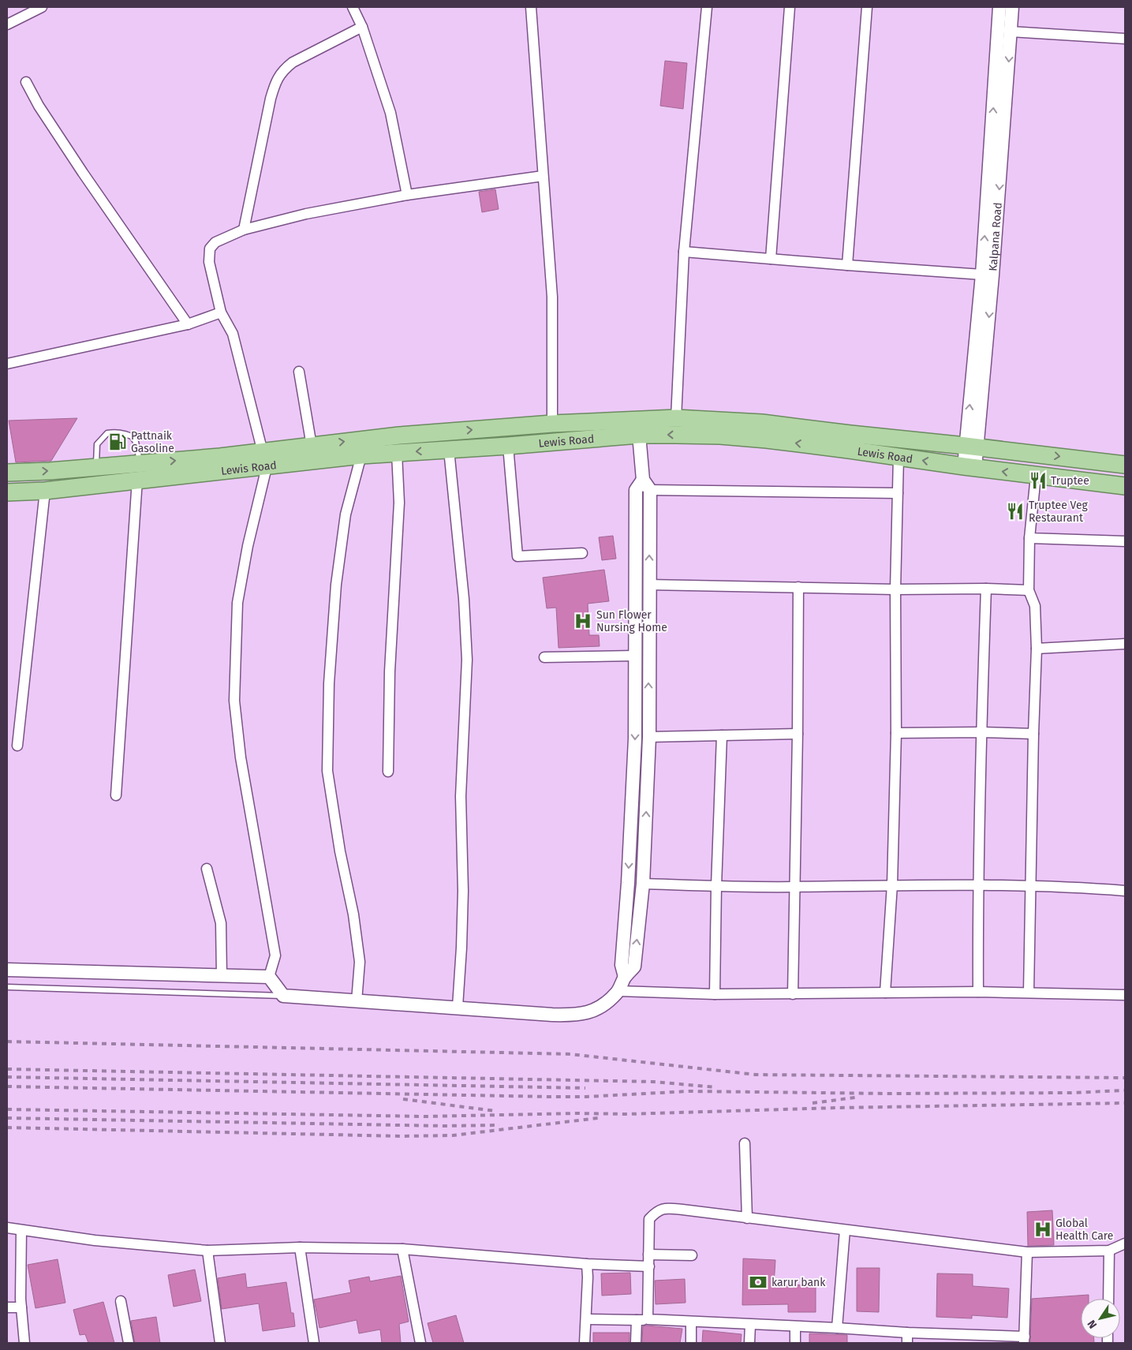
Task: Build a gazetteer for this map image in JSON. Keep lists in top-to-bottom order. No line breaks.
{"streets":{"main road":["Lewis Road"],"street":["Kalpana Road"]},"crossings":[["Kalpana Road","Lewis Road"]],"places":{"fuel station":["Pattnaik Gasoline"],"restaurant":["Truptee","Truptee Veg Restaurant"],"hospital":["Sun Flower Nursing Home","Global Health Care"],"bank":["karur bank"]},"north":"bottom left"}
